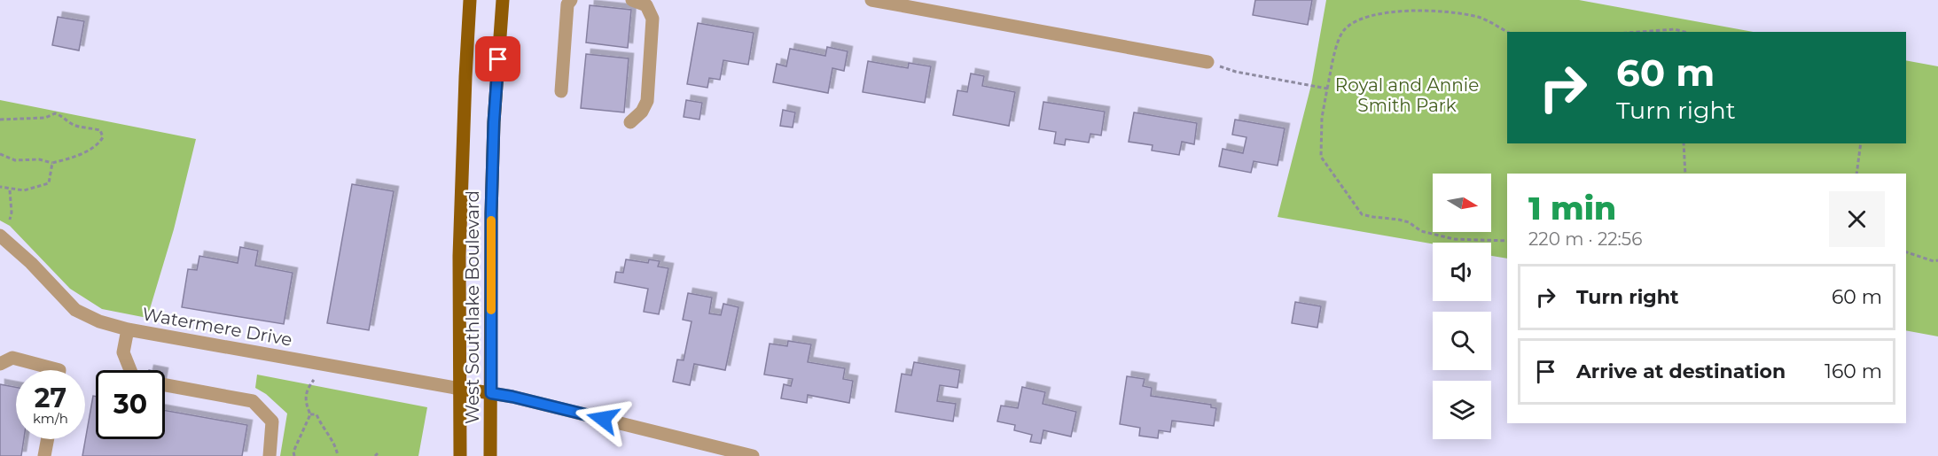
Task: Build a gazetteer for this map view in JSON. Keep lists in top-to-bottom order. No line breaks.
{"streets":{"main road":["West Southlake Boulevard"],"street":["Watermere Drive"]},"crossings":[["West Southlake Boulevard","Watermere Drive"]],"parks":["Royal and Annie Smith Park"],"north":"right","page":{"turn":["60 m","Turn right"],"heading":["1 min","220 m · 22:56"],"list":[{"name":"Turn right","value":"60 m"},{"name":"Arrive at destination","value":"160 m"}],"speed":"27 km/h","limit":"30"}}
